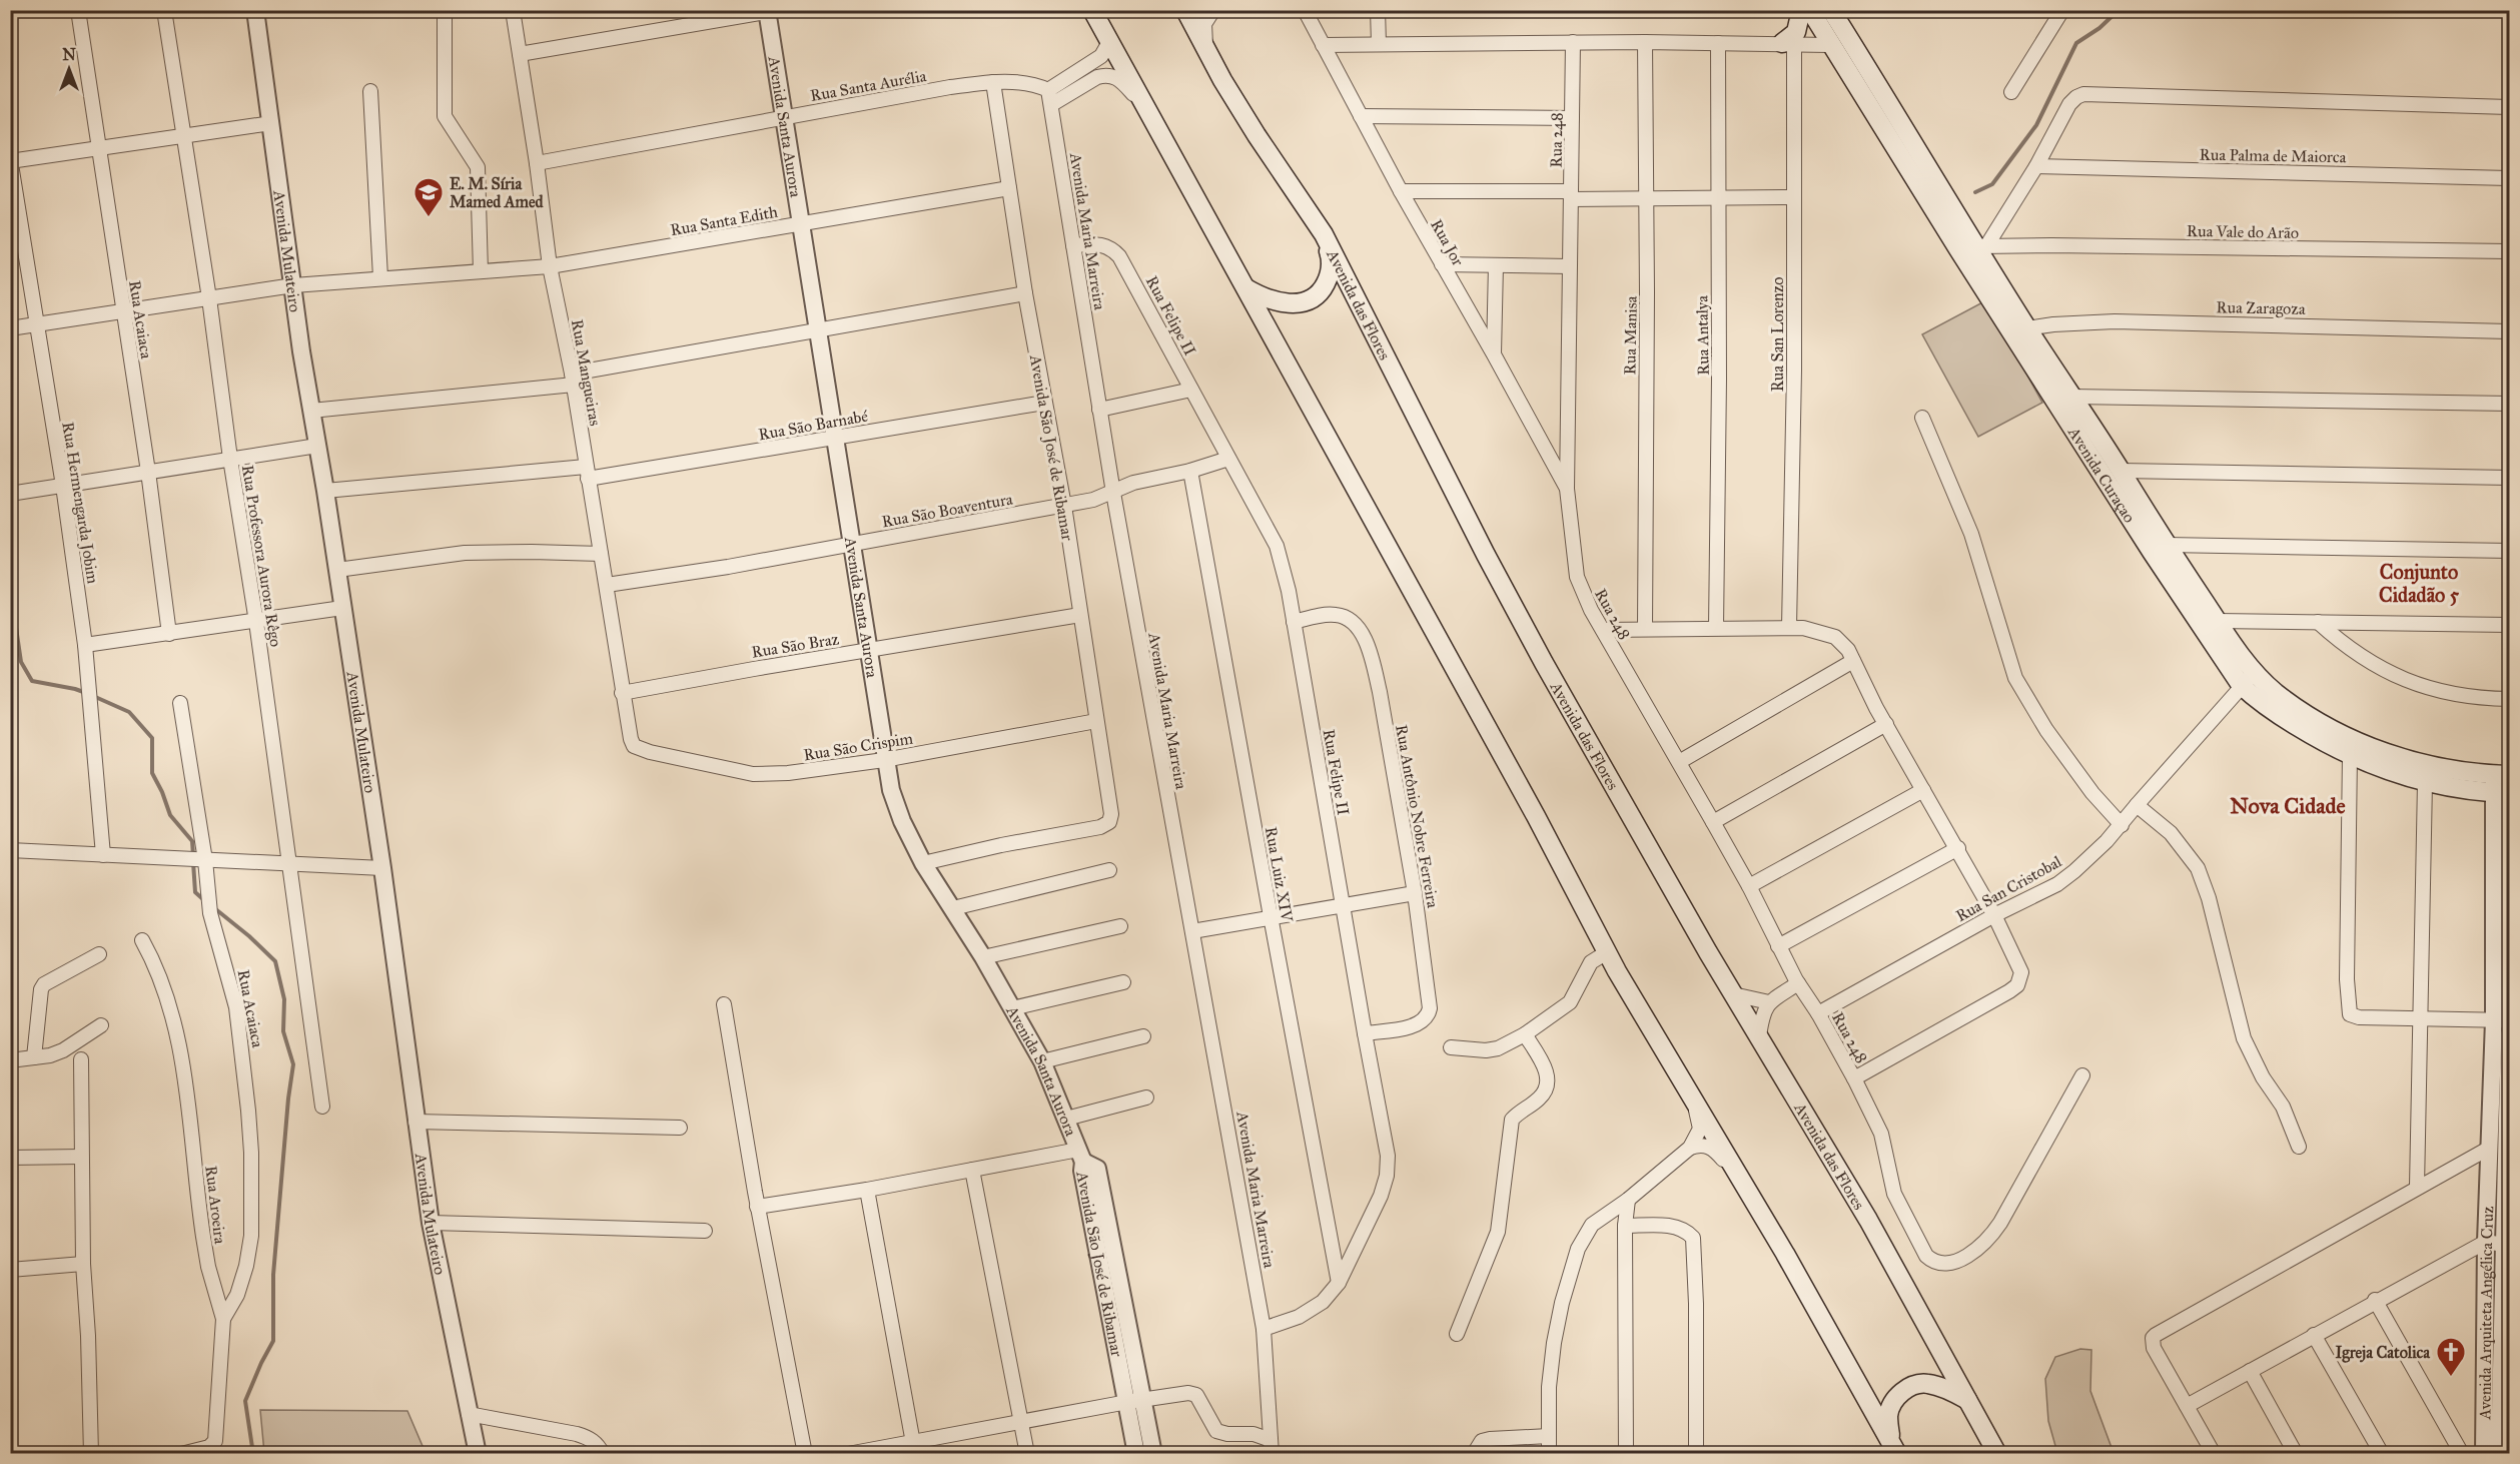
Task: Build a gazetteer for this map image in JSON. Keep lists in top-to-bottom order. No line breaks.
{"streets":{"main road":["Avenida das Flores","Avenida Curaçao"],"street":["Rua Santa Aurélia","Avenida Santa Aurora","Rua 248","Rua Palma de Maiorca","Rua Santa Edith","Avenida Maria Marreira","Rua Vale do Arão","Rua Jor","Avenida Mulateiro","Rua Zaragoza","Rua Felipe II","Rua Acaiaca","Rua San Lorenzo","Rua Manisa","Rua Antalya","Rua Mangueiras","Rua São Barnabé","Avenida São José de Ribamar","Rua Hermengarda Jobim","Rua São Boaventura","Rua Professora Aurora Rêgo","Rua São Braz","Rua São Crispim","Rua Antônio Nobre Ferreira","Rua Luiz XIV","Rua San Cristobal","Rua Aroeira","Avenida Arquiteta Angélica Cruz"]},"crossings":[["Rua Santa Aurélia","Avenida Santa Aurora"],["Rua Santa Aurélia","Rua Mangueiras"],["Rua Santa Aurélia","Avenida São José de Ribamar"],["Avenida Santa Aurora","Rua Santa Edith"],["Avenida Santa Aurora","Rua São Barnabé"],["Avenida Santa Aurora","Avenida São José de Ribamar"],["Avenida Santa Aurora","Rua São Boaventura"],["Avenida Santa Aurora","Rua São Braz"],["Avenida Santa Aurora","Rua São Crispim"],["Rua 248","Rua Jor"],["Rua 248","Rua San Cristobal"],["Rua Santa Edith","Avenida Mulateiro"],["Rua Santa Edith","Rua Mangueiras"],["Rua Santa Edith","Avenida São José de Ribamar"],["Avenida Maria Marreira","Rua Felipe II"],["Avenida Maria Marreira","Rua São Boaventura"],["Rua Vale do Arão","Avenida Curaçao"],["Avenida Mulateiro","Rua São Barnabé"],["Rua Zaragoza","Avenida Curaçao"],["Rua Felipe II","Rua São Boaventura"],["Rua Felipe II","Rua Antônio Nobre Ferreira"],["Rua Felipe II","Rua Luiz XIV"],["Rua Acaiaca","Rua Aroeira"],["Rua Mangueiras","Rua São Barnabé"],["Rua Mangueiras","Rua São Boaventura"],["Rua Mangueiras","Rua São Braz"],["Rua Mangueiras","Rua São Crispim"],["Rua São Barnabé","Avenida São José de Ribamar"],["Avenida São José de Ribamar","Rua São Boaventura"],["Avenida São José de Ribamar","Rua São Braz"],["Avenida São José de Ribamar","Rua São Crispim"],["Avenida Curaçao","Rua San Cristobal"],["Avenida Curaçao","Avenida Arquiteta Angélica Cruz"],["Rua São Boaventura","Rua Luiz XIV"]],"districts":["Conjunto Cidadão 5","Nova Cidade"],"places":{"school or university":["E. M. Síria Mamed Amed"],"church":["Igreja Catolica"]},"north":"top"}
